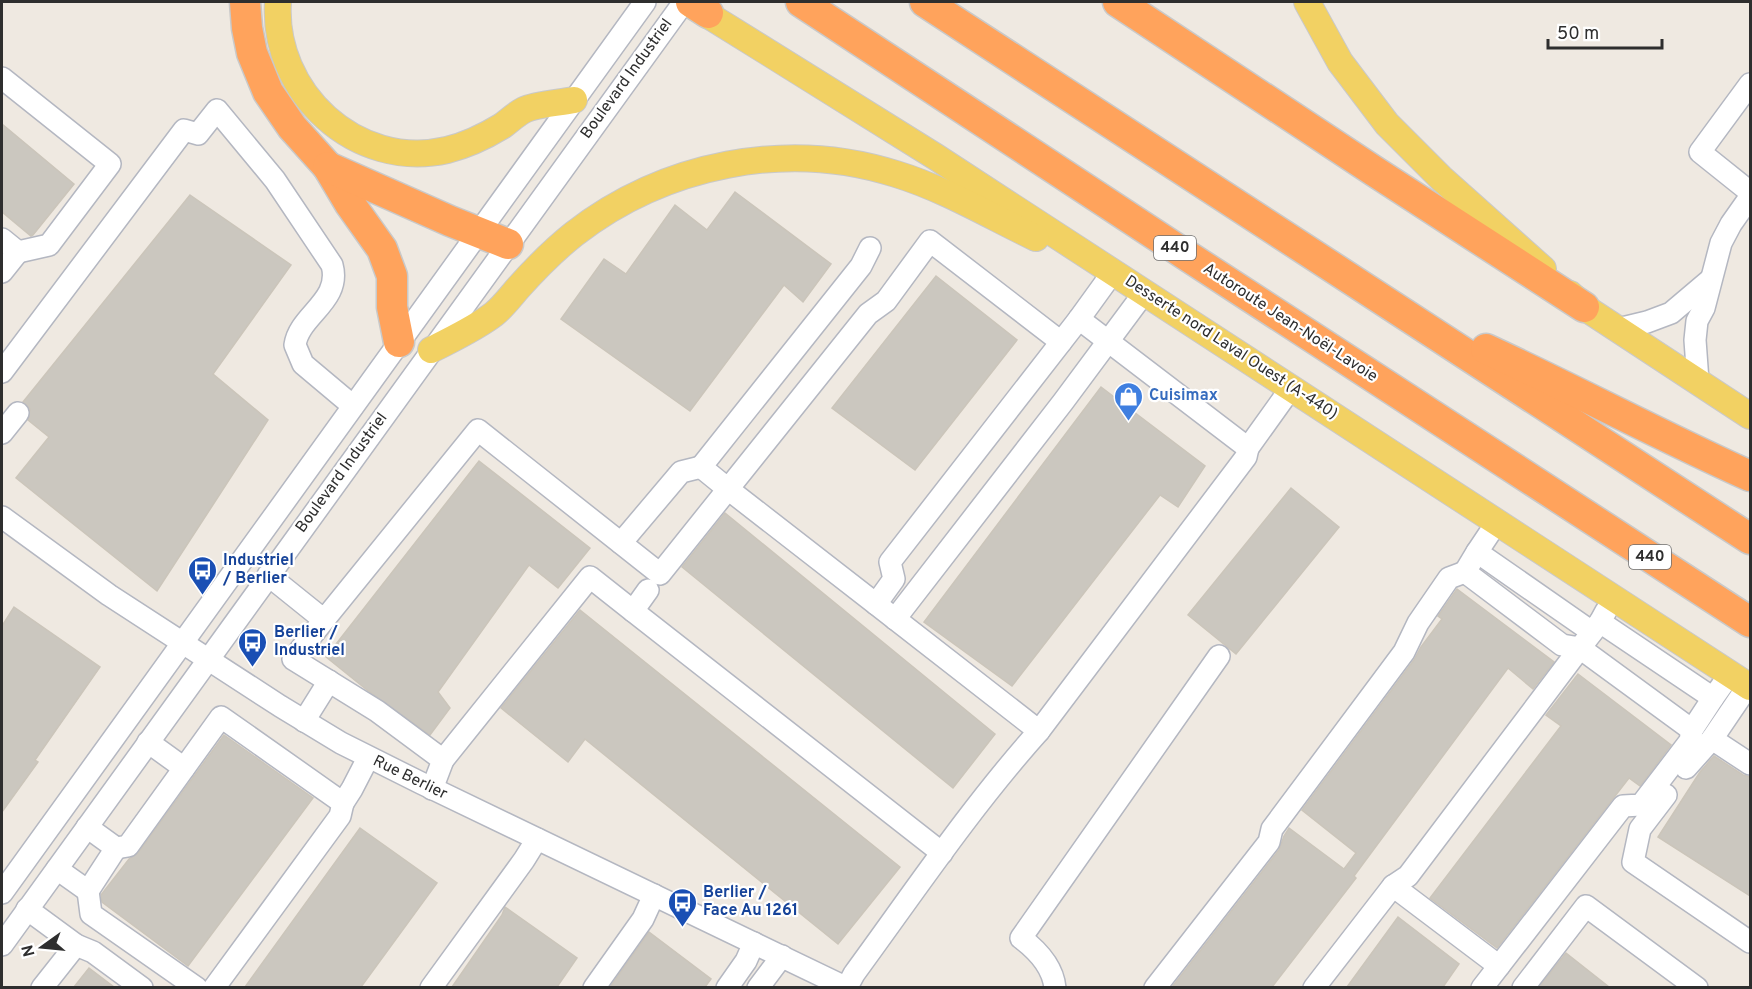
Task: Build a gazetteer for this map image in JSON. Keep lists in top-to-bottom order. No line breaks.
{"streets":{"highway":["440","Autoroute Jean-Noël-Lavoie"],"main road":["Desserte nord Laval Ouest (A-440)"],"street":["Boulevard Industriel","Rue Berlier"]},"crossings":[["Boulevard Industriel","Desserte nord Laval Ouest (A-440)"],["Boulevard Industriel","Rue Berlier"]],"places":{"shop":["Cuisimax"],"bus stop":["Industriel / Berlier","Berlier / Industriel","Berlier / Face Au 1261"]},"scale_bar":"50 m","north":"left"}
